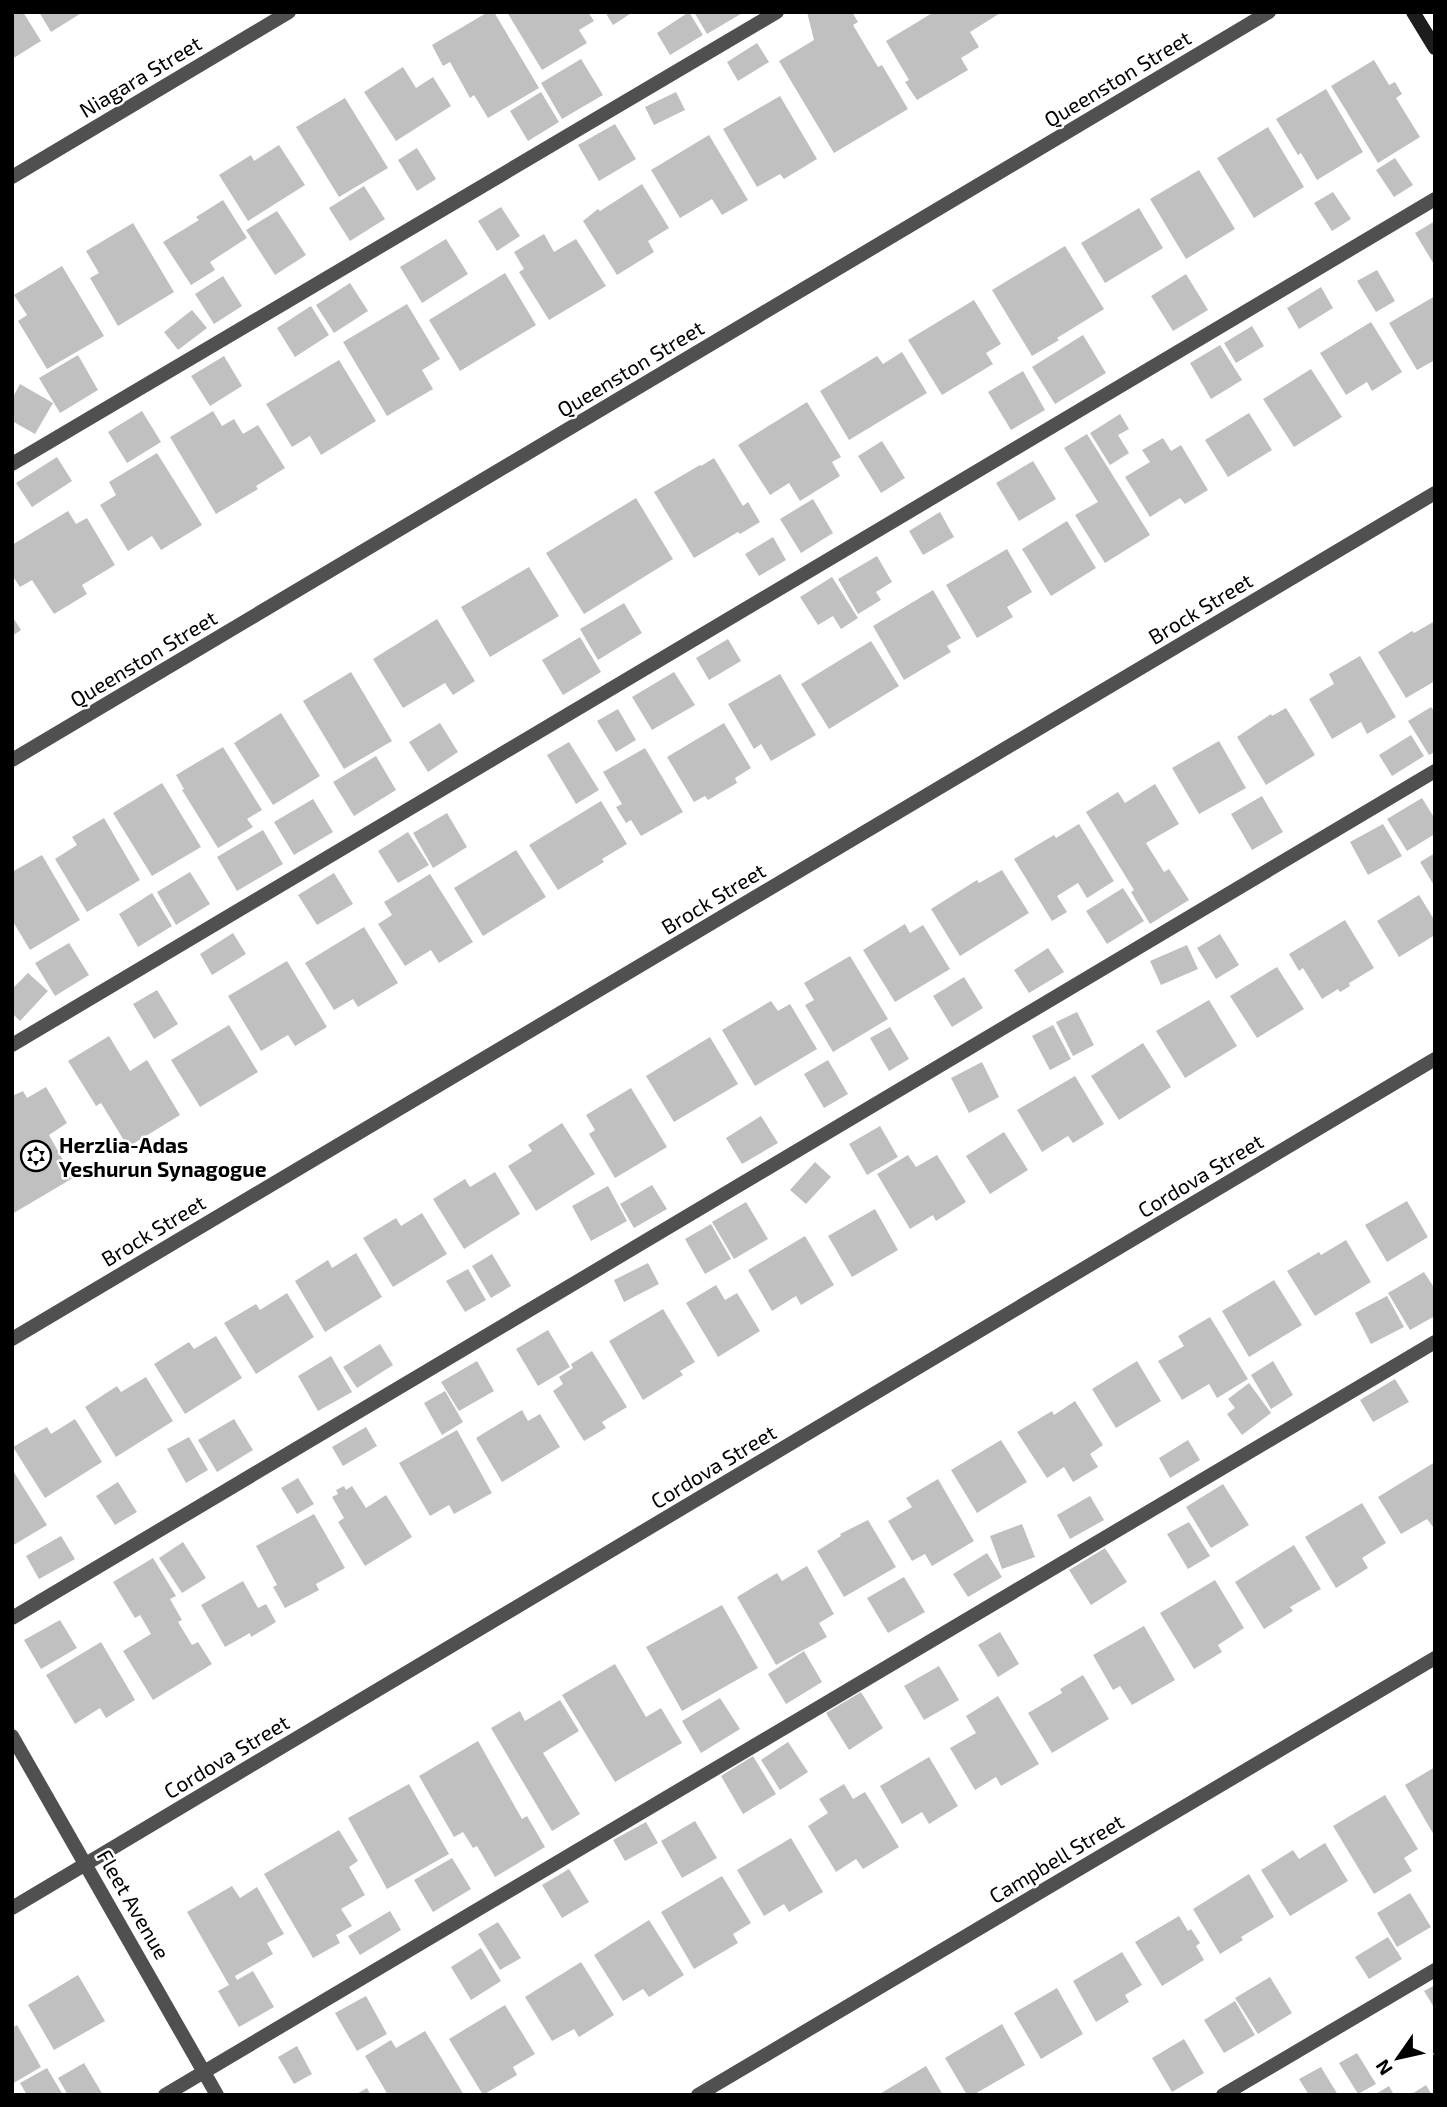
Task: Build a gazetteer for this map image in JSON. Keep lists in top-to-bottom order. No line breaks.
{"streets":{"street":["Niagara Street","Queenston Street","Brock Street","Cordova Street","Campbell Street","Fleet Avenue"]},"crossings":[["Cordova Street","Fleet Avenue"]],"places":{"synagogue":["Herzlia-Adas Yeshurun Synagogue"]},"north":"bottom left"}
